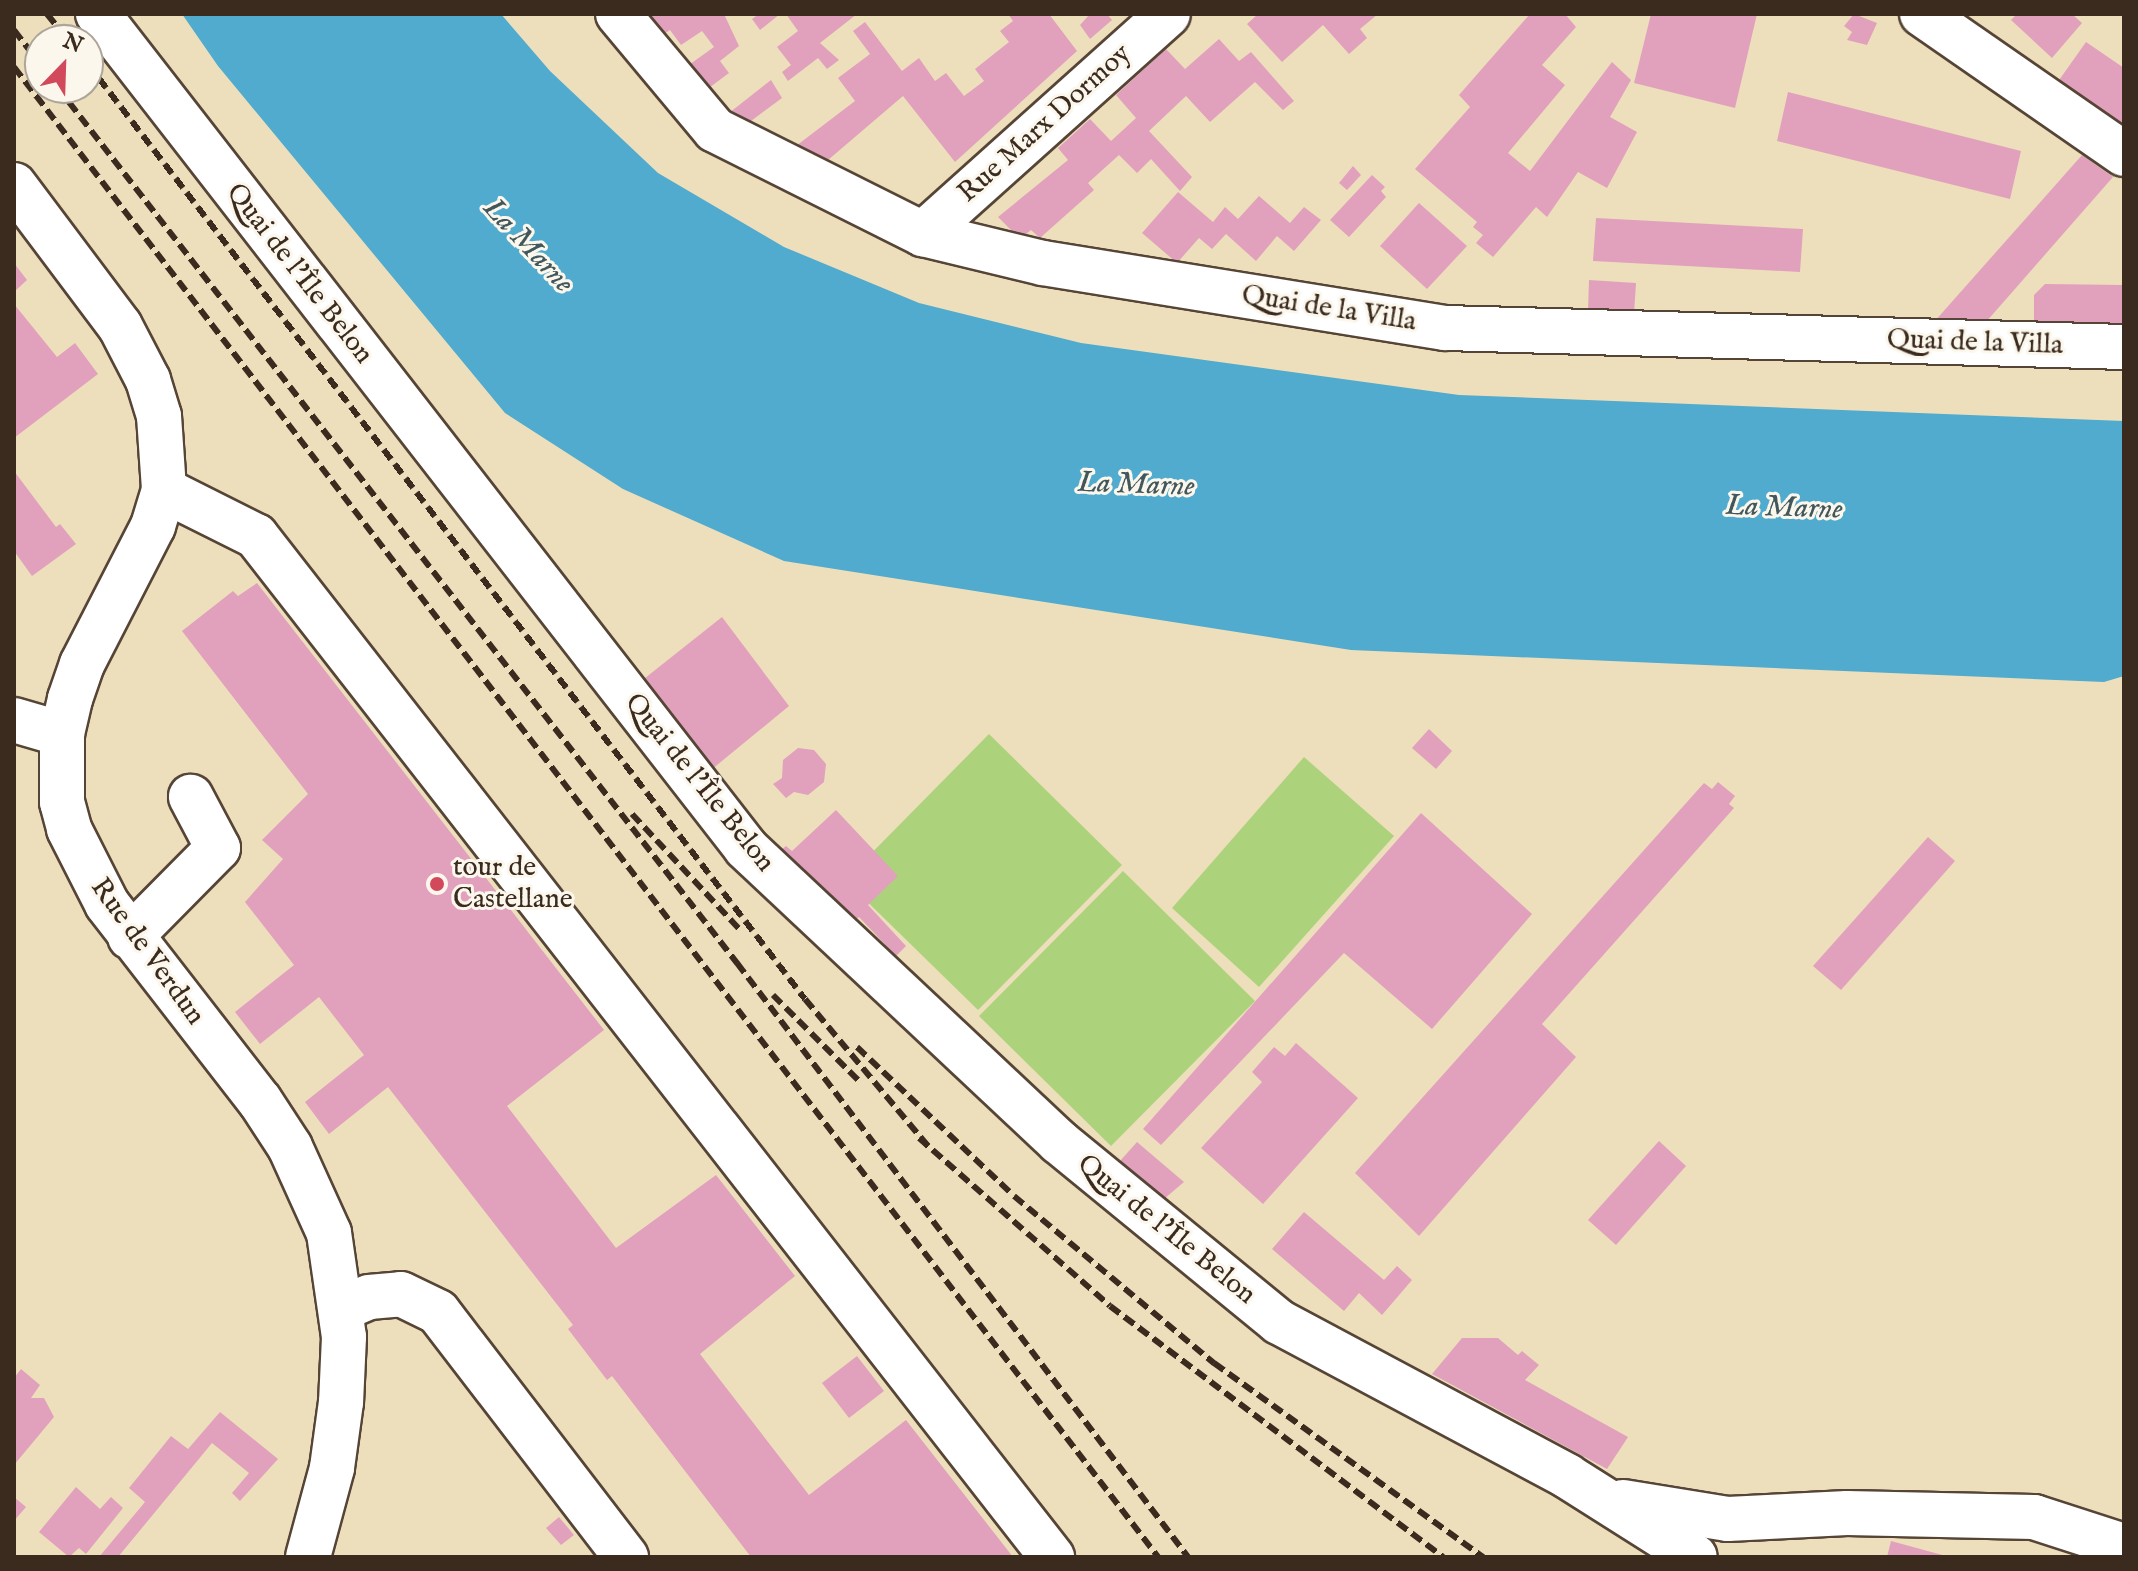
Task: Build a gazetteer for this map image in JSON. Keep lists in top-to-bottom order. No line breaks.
{"streets":{"street":["Rue Marx Dormoy","Quai de l'Île Belon","Quai de la Villa","Rue de Verdun"]},"crossings":[["Rue Marx Dormoy","Quai de la Villa"]],"water":["La Marne"],"places":["tour de Castellane"],"north":"top right"}
